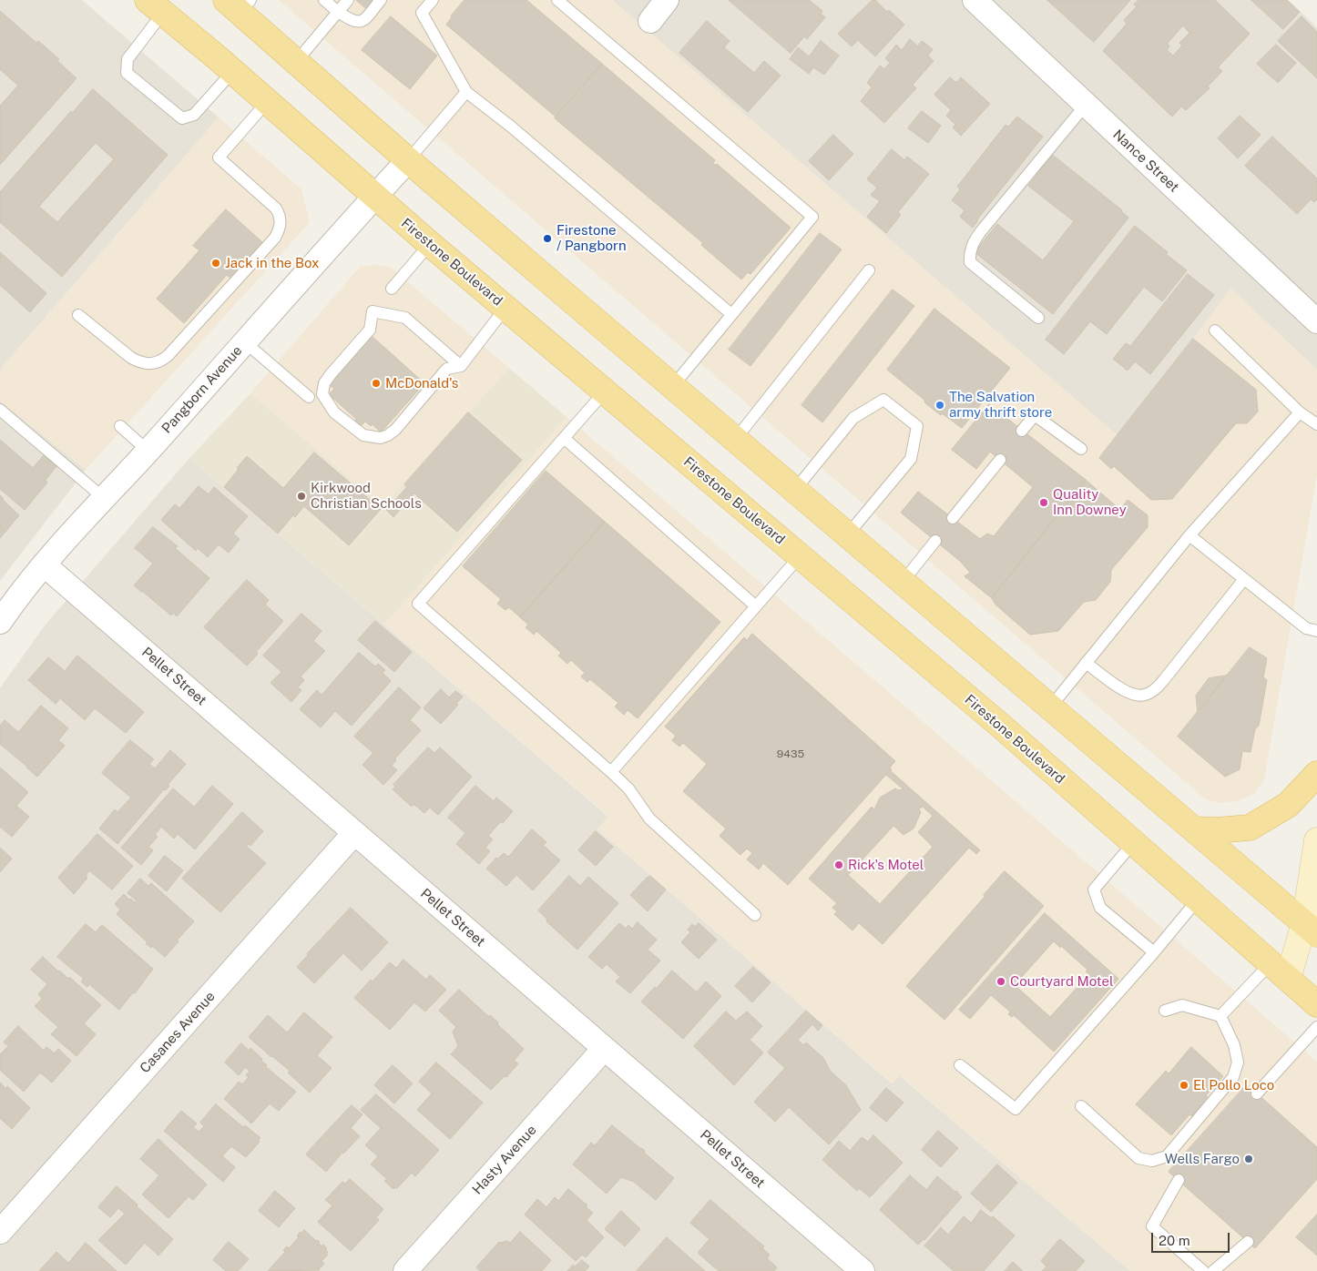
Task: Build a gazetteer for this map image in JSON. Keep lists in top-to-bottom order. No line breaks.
{"streets":{"main road":["Firestone Boulevard"],"street":["Nance Street","Pangborn Avenue","Pellet Street","Casanes Avenue","Hasty Avenue"]},"crossings":[["Firestone Boulevard","Pangborn Avenue"],["Pangborn Avenue","Pellet Street"],["Pellet Street","Casanes Avenue"],["Pellet Street","Hasty Avenue"]],"places":["Firestone / Pangborn","Jack in the Box","McDonald's","The Salvation army thrift store","Kirkwood Christian Schools","Quality Inn Downey","Rick's Motel","Courtyard Motel","El Pollo Loco","Wells Fargo"],"house_numbers":["9435"],"scale_bar":"20 m"}
